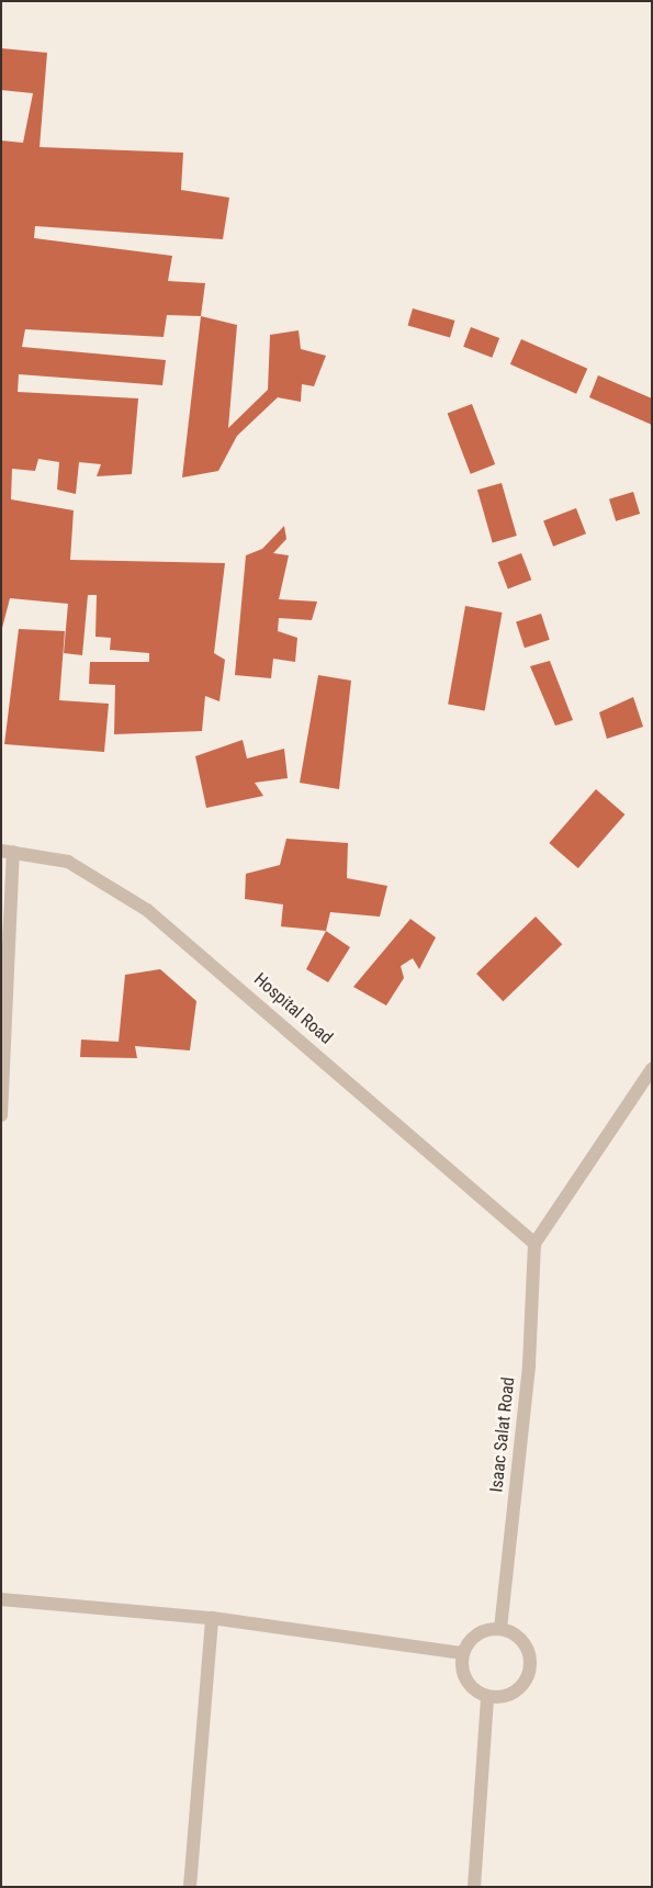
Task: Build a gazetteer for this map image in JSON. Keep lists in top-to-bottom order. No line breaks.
{"streets":{"street":["Hospital Road","Isaac Salat Road"]},"crossings":[["Hospital Road","Isaac Salat Road"]]}
